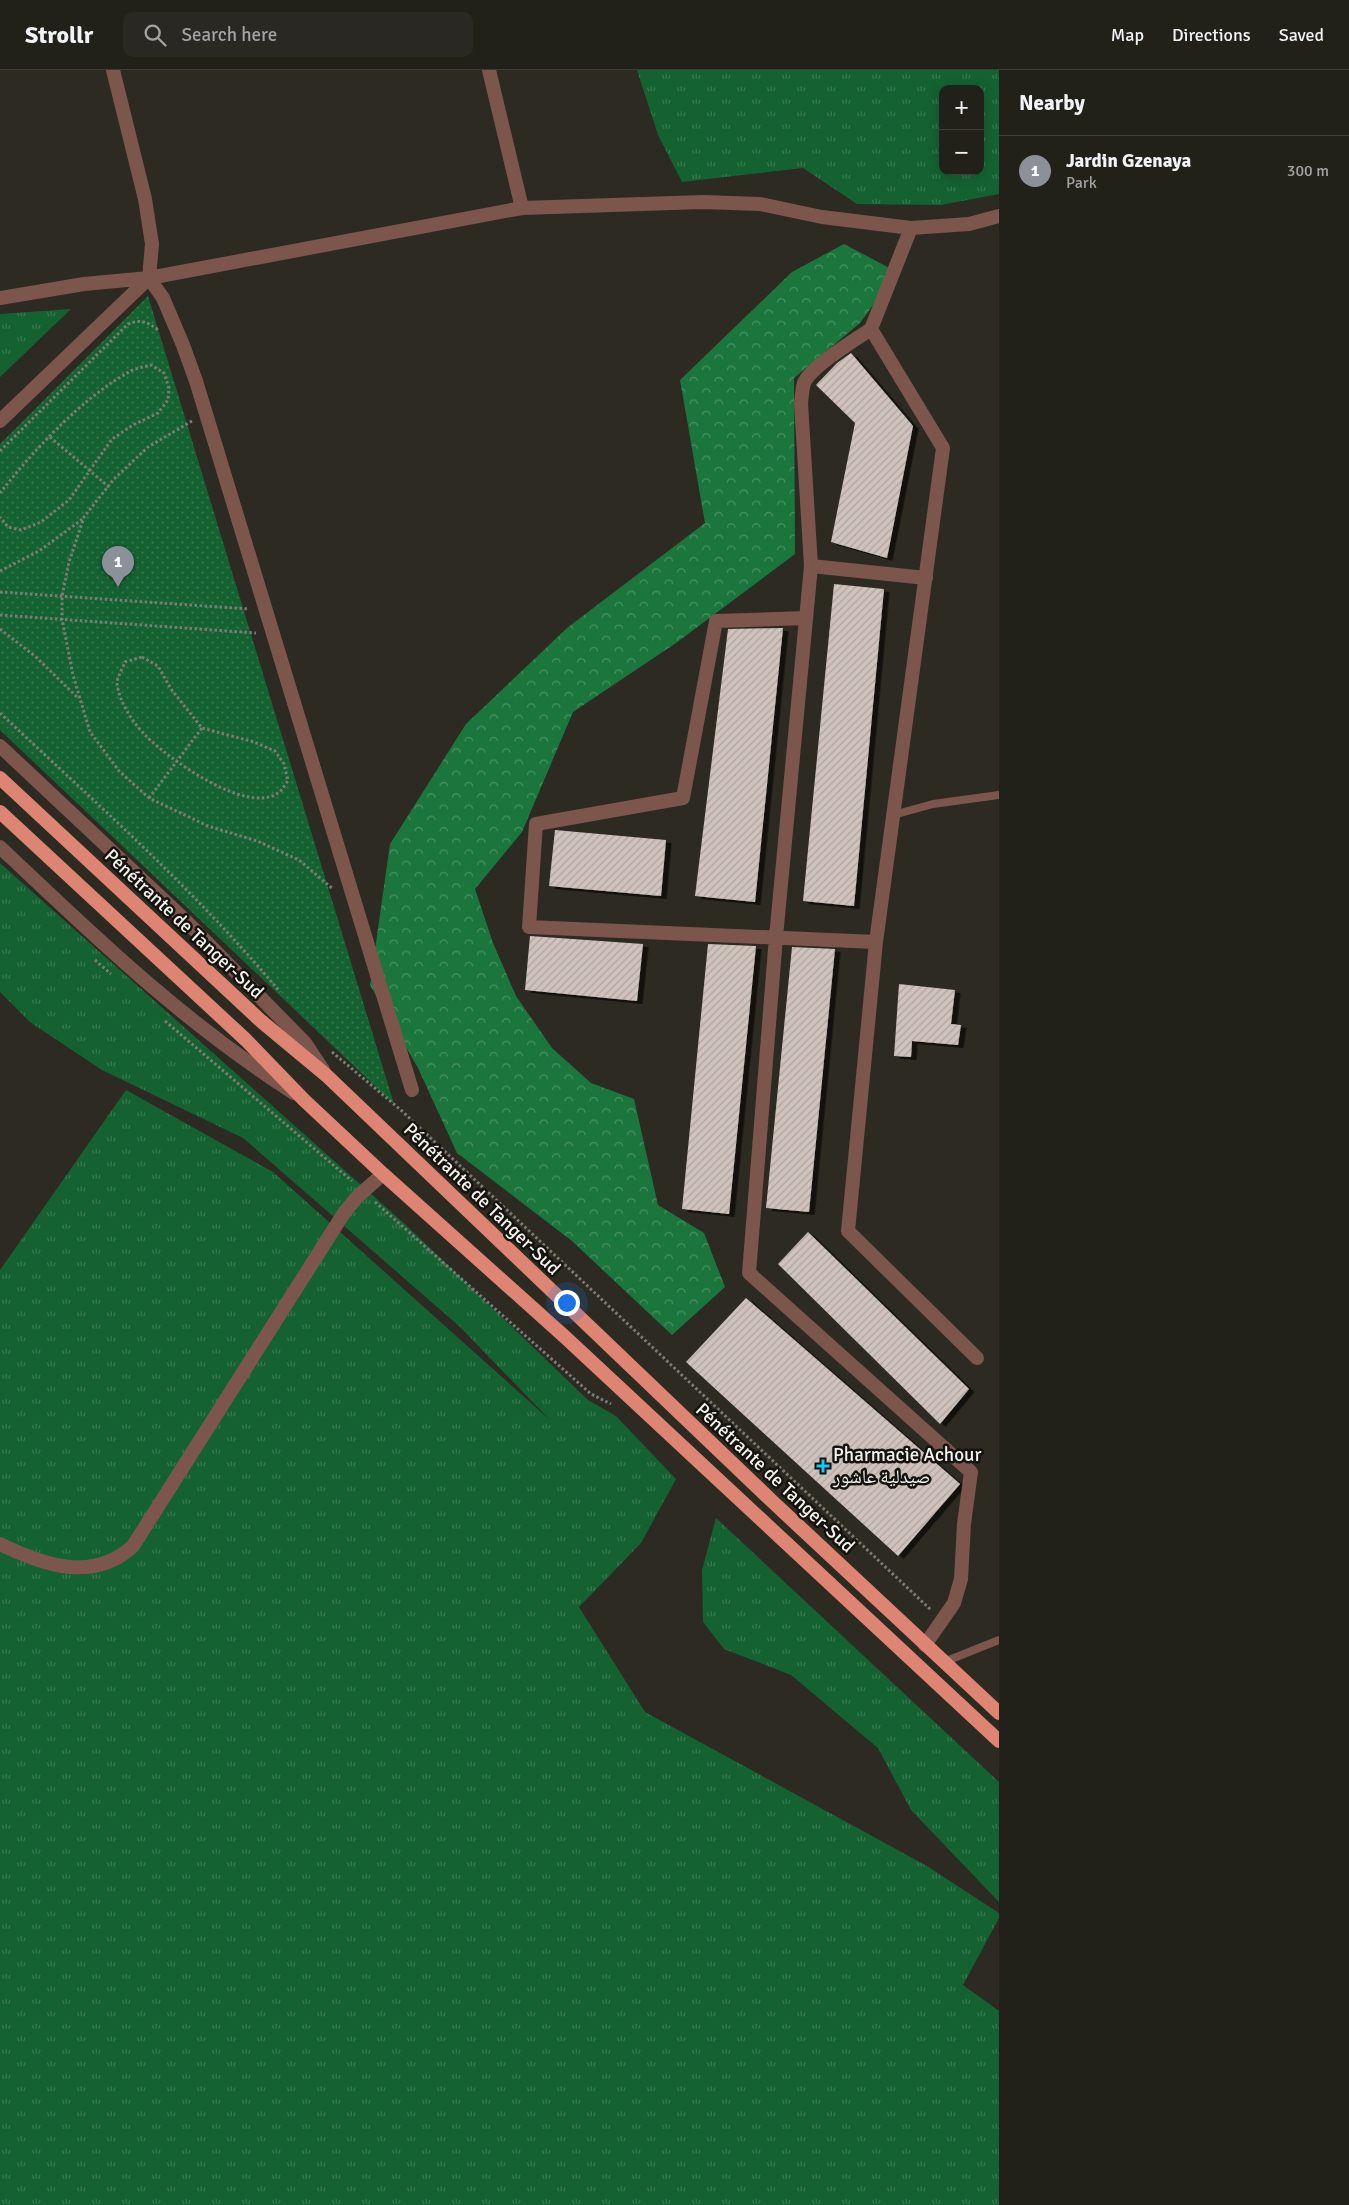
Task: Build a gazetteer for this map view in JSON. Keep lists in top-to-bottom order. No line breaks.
{"streets":{"highway":["Pénétrante de Tanger-Sud"]},"places":{"health":["Pharmacie Achour صيدلية عاشور"]},"page":{"header":"Strollr","search":"Search here","nav":["Map","Directions","Saved"],"heading":"Nearby","map_buttons":["+","−"],"list":[{"mark":"1","name":"Jardin Gzenaya","note":"Park","value":"300 m"}],"pins":"1"}}
